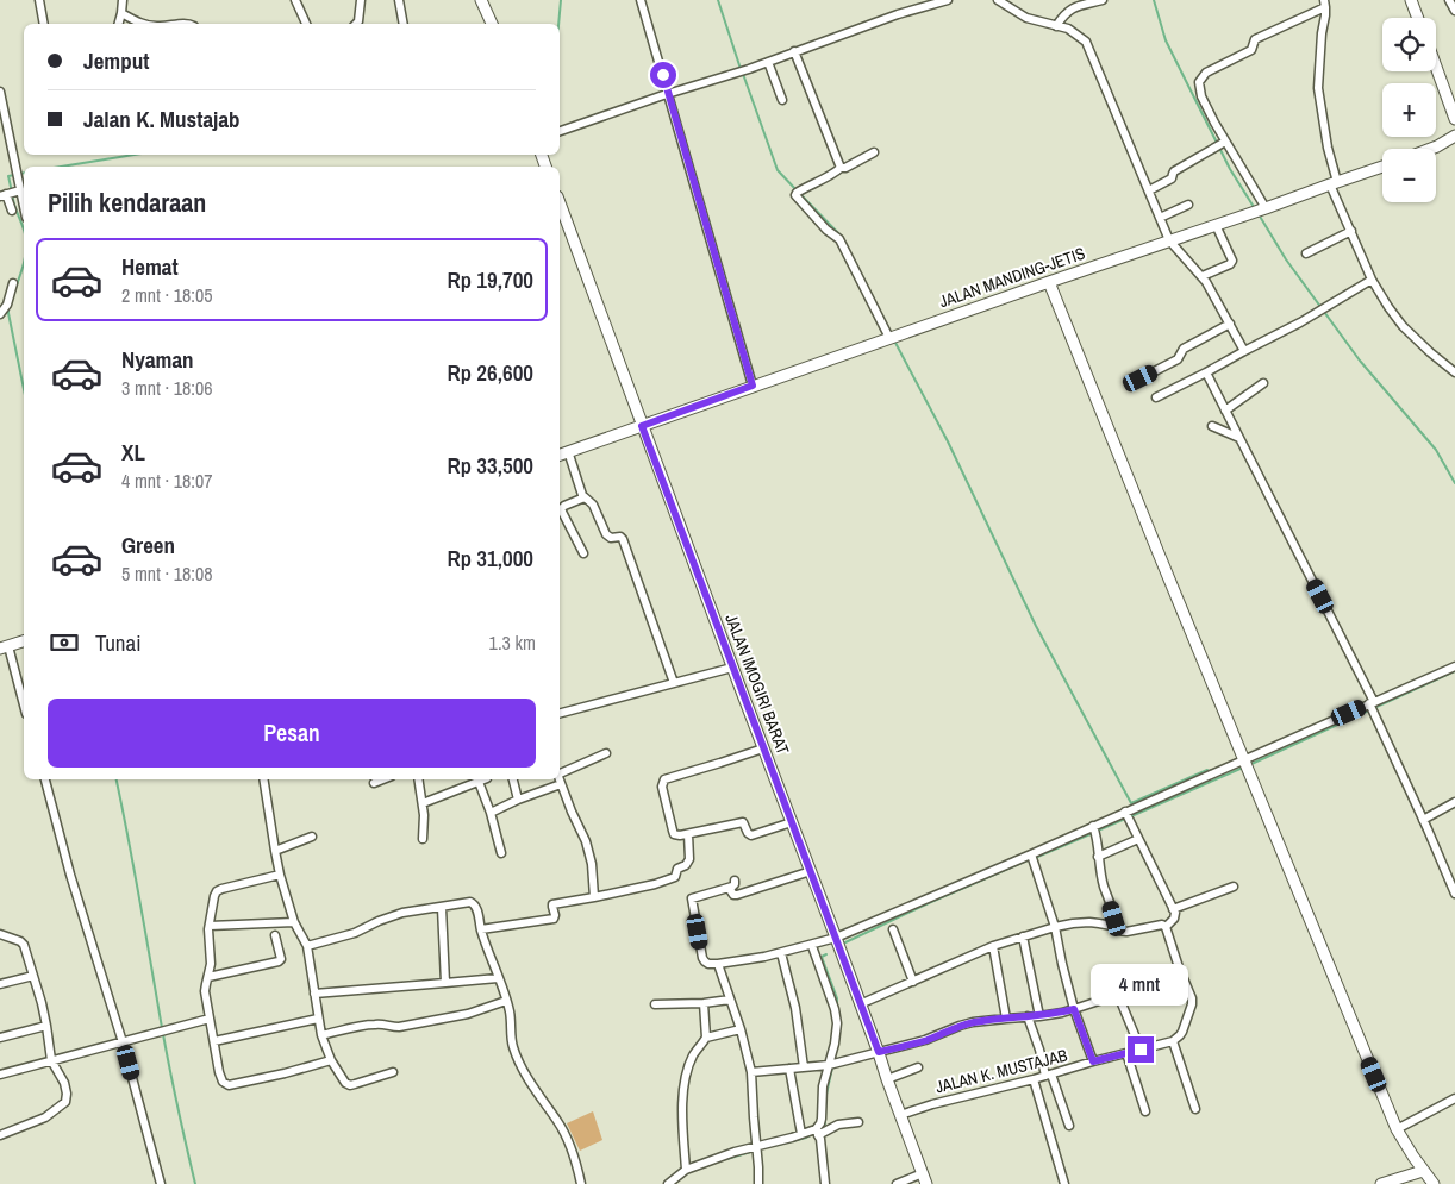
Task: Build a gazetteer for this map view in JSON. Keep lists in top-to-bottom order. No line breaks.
{"streets":{"main road":["JALAN MANDING-JETIS","JALAN IMOGIRI BARAT"],"street":["JALAN K. MUSTAJAB"]},"crossings":[["JALAN MANDING-JETIS","JALAN IMOGIRI BARAT"],["JALAN IMOGIRI BARAT","JALAN K. MUSTAJAB"]],"page":{"map_buttons":["+","−"],"banner":["Jemput","Jalan K. Mustajab"],"heading":"Pilih kendaraan","list":[{"name":"Hemat","note":"2 mnt · 18:05","value":"Rp 19,700"},{"name":"Nyaman","note":"3 mnt · 18:06","value":"Rp 26,600"},{"name":"XL","note":"4 mnt · 18:07","value":"Rp 33,500"},{"name":"Green","note":"5 mnt · 18:08","value":"Rp 31,000"}],"pay":["Tunai","1.3 km"],"buttons":"Pesan","bubble":"4 mnt"}}
